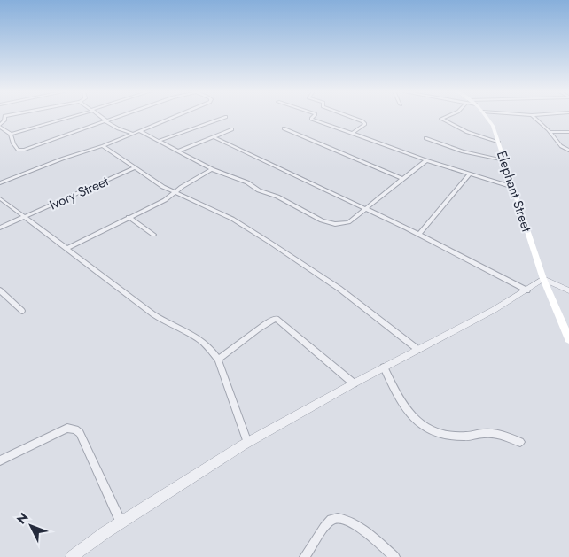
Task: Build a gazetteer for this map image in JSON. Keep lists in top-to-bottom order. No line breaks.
{"streets":{"main road":["Elephant Street"],"street":["Ivory Street"]},"north":"top left"}
